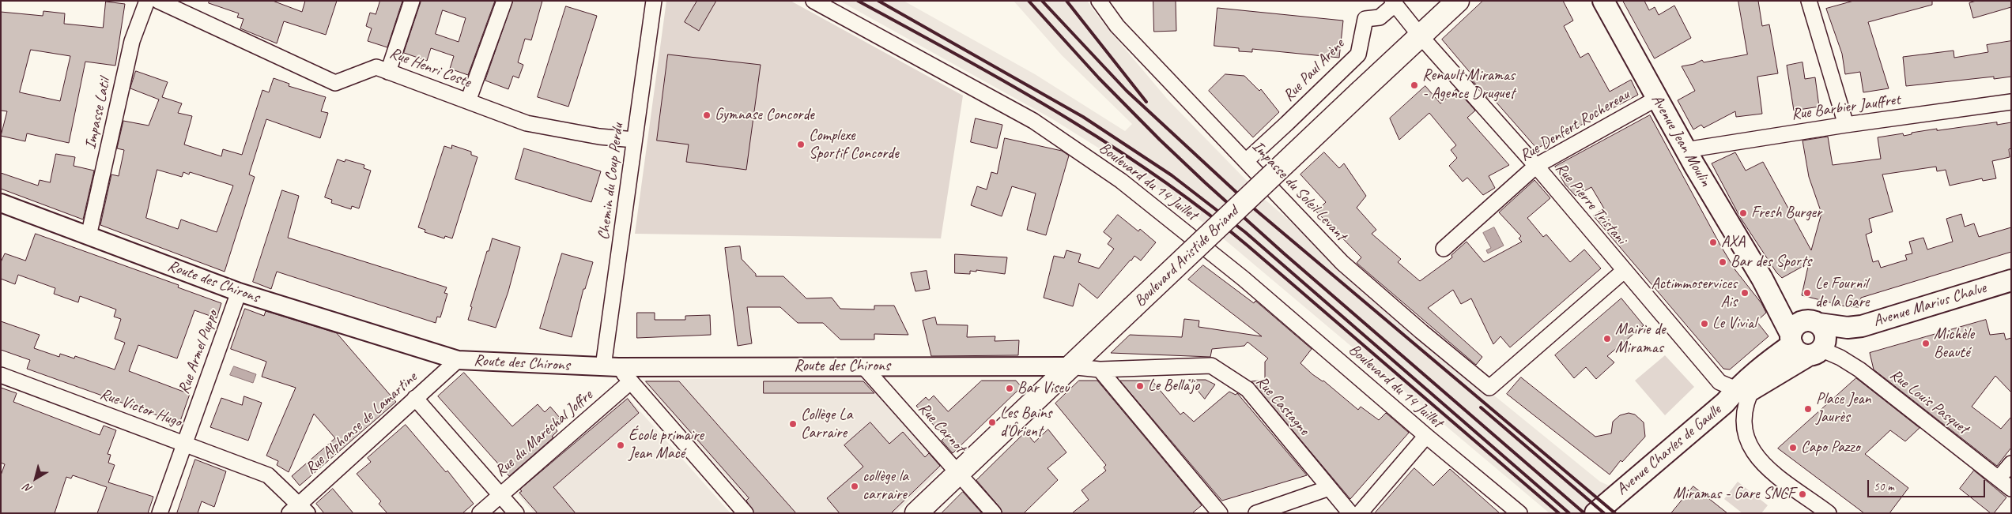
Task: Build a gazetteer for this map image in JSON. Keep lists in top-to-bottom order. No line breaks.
{"streets":{"main road":["Avenue Jean Moulin","Boulevard Aristide Briand","Avenue Marius Chalve","Avenue Charles de Gaulle"],"street":["Rue Henri Coste","Rue Paul Arène","Rue Barbier Jauffret","Impasse Latil","Rue Denfert Rochereau","Chemin du Coup Perdu","Boulevard du 14 Juillet","Impasse du Soleil Levant","Rue Pierre Tristani","Route des Chirons","Rue Armel Puppo","Rue Louis Pasquet","Rue Castagne","Rue Victor Hugo","Rue Alphonse de Lamartine","Rue Carnot","Rue du Maréchal Joffre"]},"crossings":[["Rue Henri Coste","Chemin du Coup Perdu"],["Rue Paul Arène","Impasse du Soleil Levant"],["Rue Paul Arène","Rue Pierre Tristani"],["Rue Barbier Jauffret","Avenue Jean Moulin"],["Impasse Latil","Route des Chirons"],["Rue Denfert Rochereau","Avenue Jean Moulin"],["Rue Denfert Rochereau","Rue Pierre Tristani"],["Avenue Jean Moulin","Avenue Marius Chalve"],["Avenue Jean Moulin","Rue Louis Pasquet"],["Chemin du Coup Perdu","Route des Chirons"],["Impasse du Soleil Levant","Rue Pierre Tristani"],["Rue Pierre Tristani","Boulevard Aristide Briand"],["Rue Pierre Tristani","Avenue Charles de Gaulle"],["Boulevard Aristide Briand","Route des Chirons"],["Boulevard Aristide Briand","Rue Castagne"],["Boulevard Aristide Briand","Rue Carnot"],["Route des Chirons","Rue Armel Puppo"],["Route des Chirons","Rue Castagne"],["Route des Chirons","Rue Alphonse de Lamartine"],["Route des Chirons","Rue Carnot"],["Avenue Marius Chalve","Rue Louis Pasquet"],["Rue Armel Puppo","Rue Victor Hugo"],["Rue Victor Hugo","Rue Alphonse de Lamartine"]],"places":["Renault Miramas - Agence Druguet","Gymnase Concorde","Complexe Sportif Concorde","Fresh Burger","AXA","Bar des Sports","Actimmoservices Ais","Le Fournil de la Gare","Le Vivial","Mairie de Miramas","Michèle Beauté","Le Bella'jo","Bar Viseu","Place Jean Jaurès","Les Bains d'Ôrient","Collège La Carraire","École primaire Jean Macé","Capo Pazzo","collège la carraire","Miramas - Gare SNCF"],"scale_bar":"50 m","north":"bottom left"}
